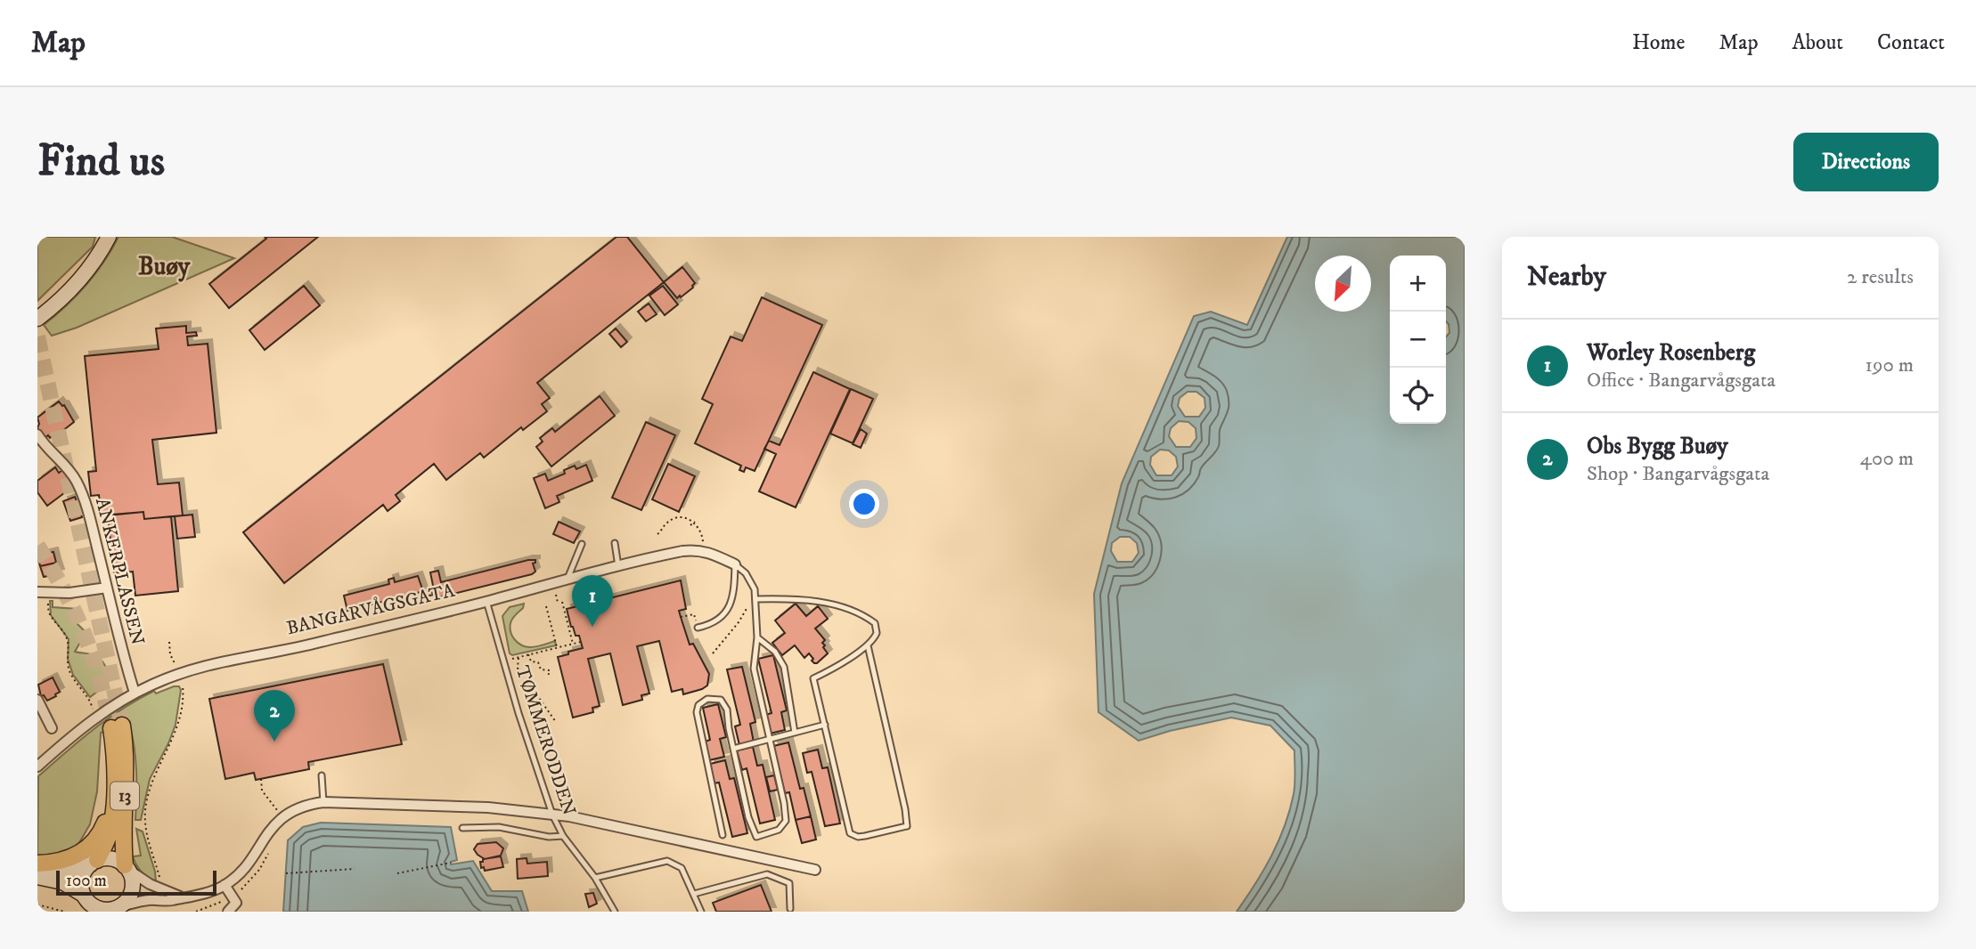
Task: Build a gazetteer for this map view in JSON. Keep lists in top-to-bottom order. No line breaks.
{"streets":{"highway":["13"],"street":["ANKERPLASSEN","BANGARVÅGSGATA"],"lane":["TØMMERODDEN"]},"crossings":[["ANKERPLASSEN","BANGARVÅGSGATA"],["BANGARVÅGSGATA","TØMMERODDEN"]],"districts":["Buøy"],"scale_bar":"100 m","north":"bottom left","page":{"header":"Map","nav":["Home","Map","About","Contact"],"buttons":"Directions","title":"Find us","heading":["Nearby","2 results"],"map_buttons":["+","−"],"list":[{"mark":"1","name":"Worley Rosenberg","note":"Office · Bangarvågsgata","value":"190 m"},{"mark":"2","name":"Obs Bygg Buøy","note":"Shop · Bangarvågsgata","value":"400 m"}],"pins":["1","2"],"scale":"100 m"}}
